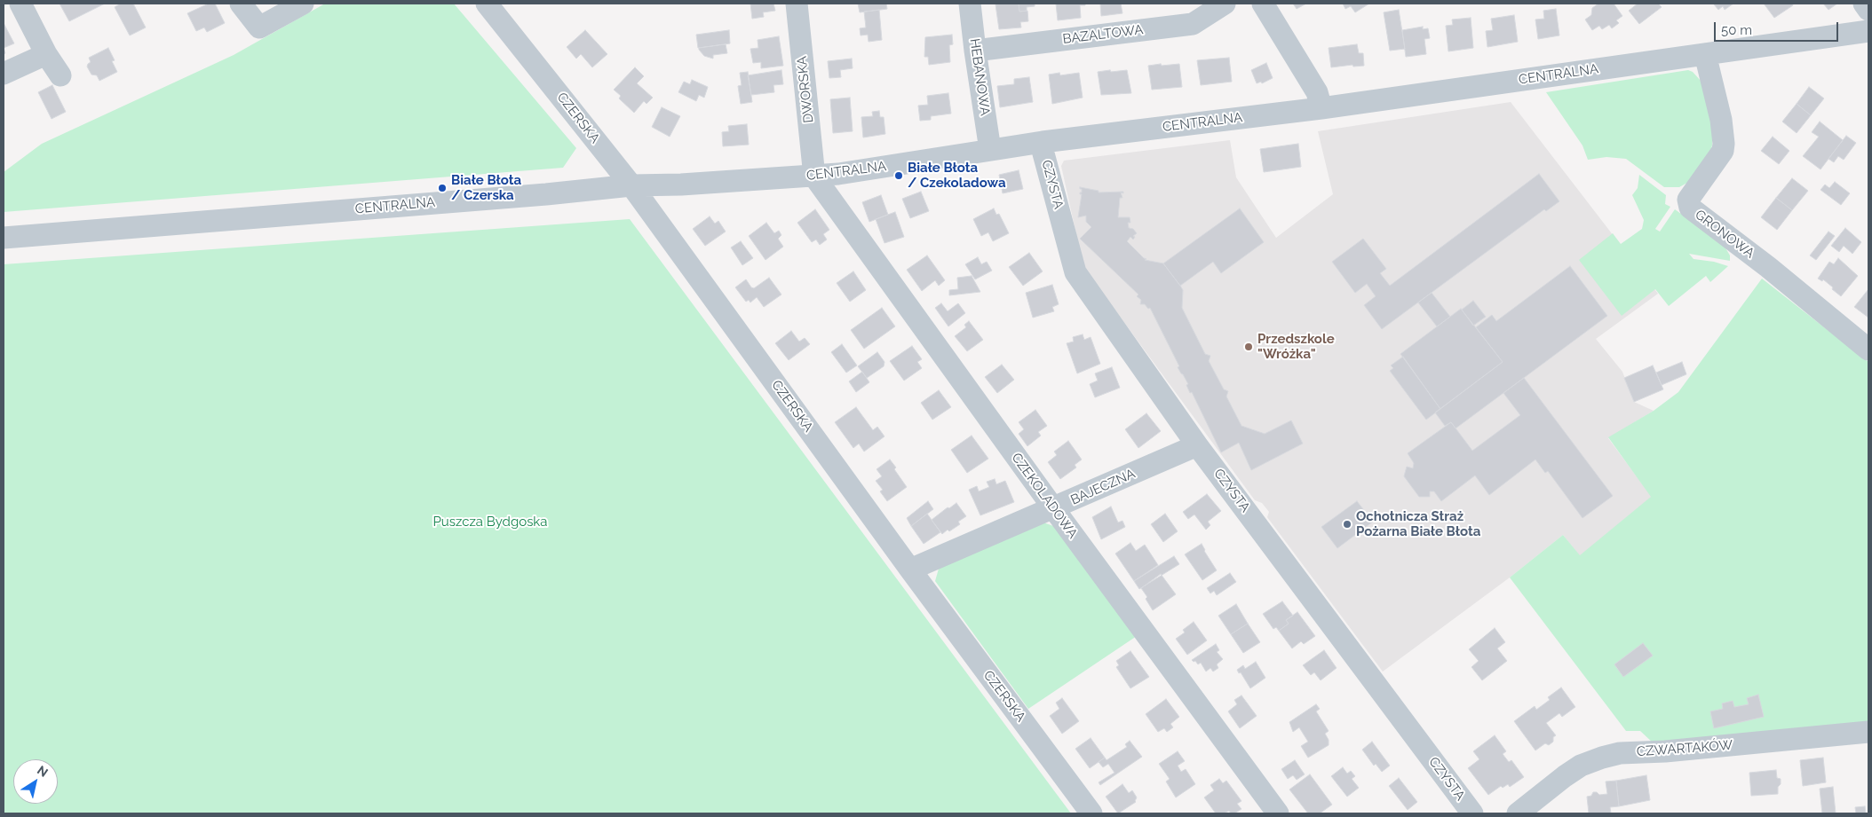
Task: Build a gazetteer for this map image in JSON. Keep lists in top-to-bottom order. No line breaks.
{"streets":{"street":["BAZALTOWA","CENTRALNA","HEBANOWA","DWORSKA","CZERSKA","CZYSTA","GRONOWA","BAJECZNA","CZEKOLADOWA","CZWARTAKÓW"]},"crossings":[["BAZALTOWA","HEBANOWA"],["CENTRALNA","HEBANOWA"],["CENTRALNA","DWORSKA"],["CENTRALNA","CZERSKA"],["CENTRALNA","CZYSTA"],["CENTRALNA","GRONOWA"],["CENTRALNA","CZEKOLADOWA"],["DWORSKA","CZEKOLADOWA"],["CZERSKA","BAJECZNA"],["CZYSTA","BAJECZNA"],["BAJECZNA","CZEKOLADOWA"]],"parks":["Puszcza Bydgoska"],"places":["Białe Błota / Czekoladowa","Białe Błota / Czerska","Przedszkole \"Wróżka\"","Ochotnicza Straż Pożarna Białe Błota"],"scale_bar":"50 m","north":"top right"}
